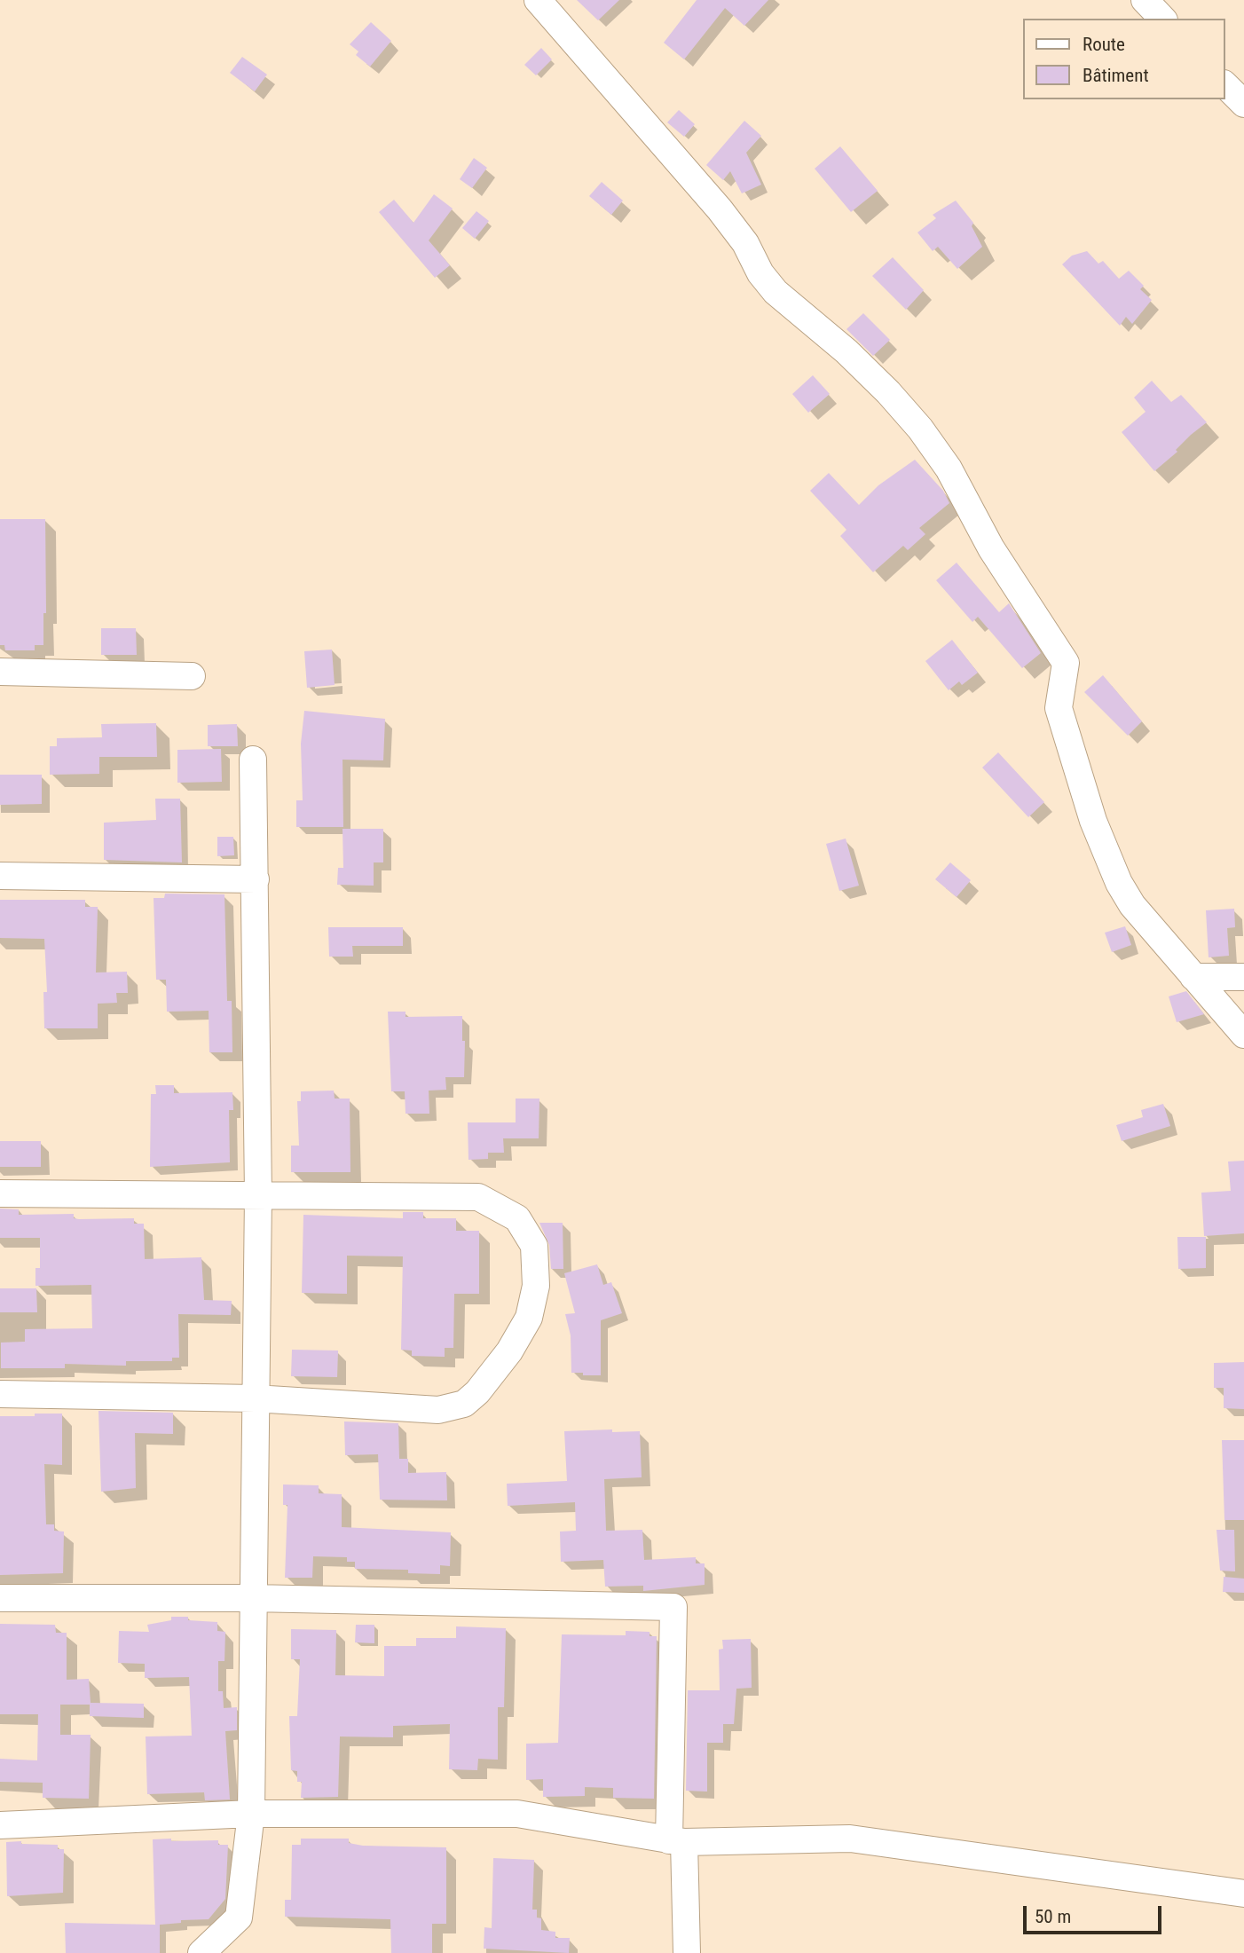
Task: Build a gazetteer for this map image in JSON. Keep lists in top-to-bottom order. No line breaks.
{"legend":["Route","Bâtiment"],"scale_bar":"50 m"}
